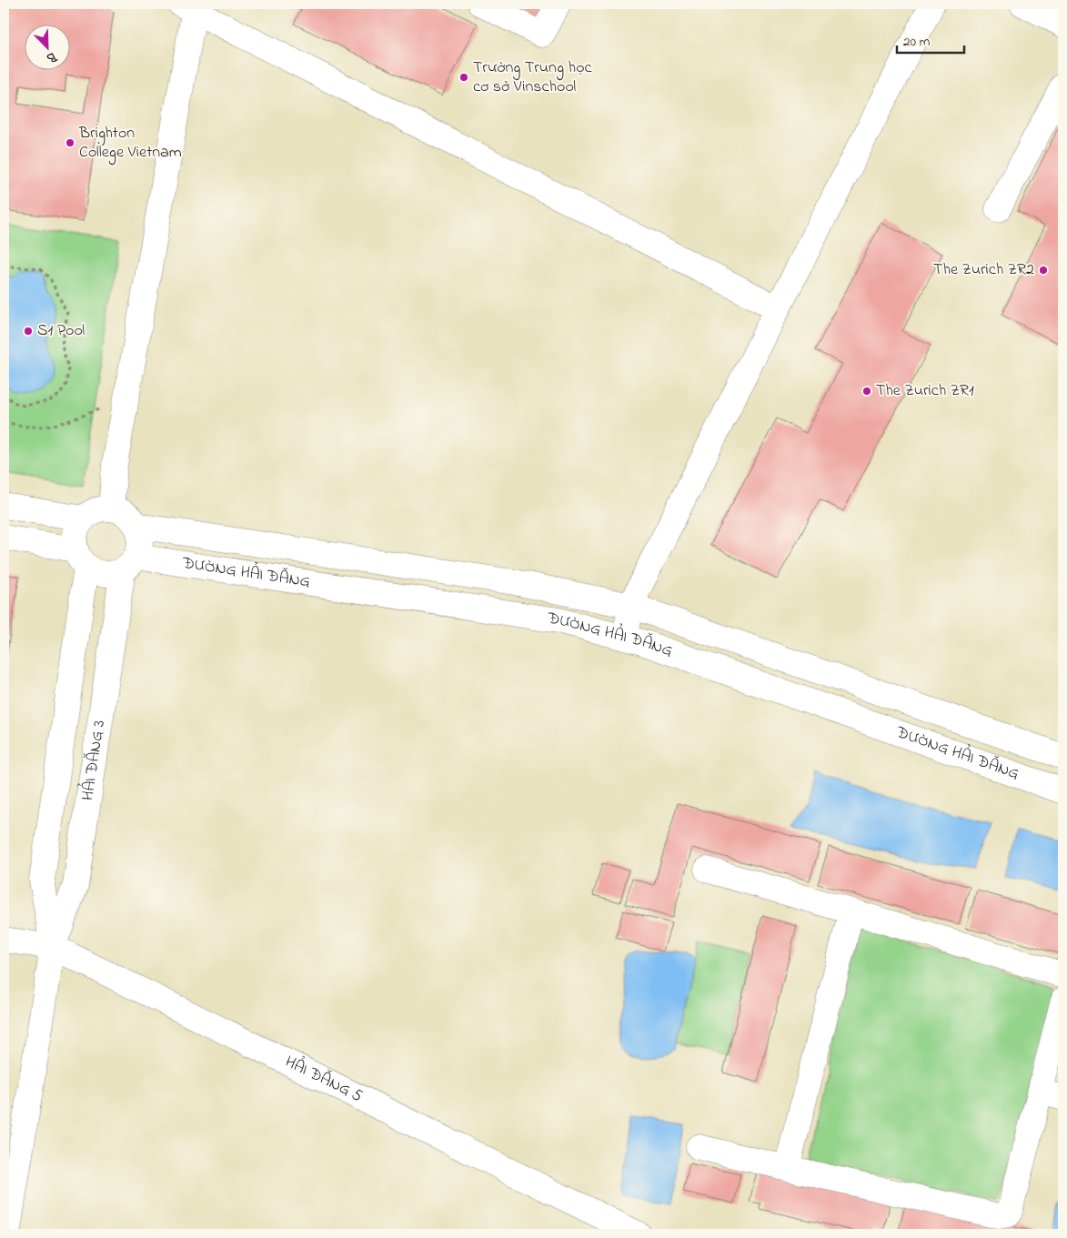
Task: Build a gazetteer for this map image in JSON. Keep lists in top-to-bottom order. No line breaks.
{"streets":{"street":["ĐƯỜNG HẢI ĐĂNG","HẢI ĐĂNG 3","HẢI ĐĂNG 5"]},"crossings":[["ĐƯỜNG HẢI ĐĂNG","HẢI ĐĂNG 3"],["HẢI ĐĂNG 3","HẢI ĐĂNG 5"]],"places":["Trường Trung học cơ sở Vinschool","Brighton College Vietnam","The Zurich ZR2","S1 Pool","The Zurich ZR1"],"scale_bar":"20 m","north":"bottom right"}
